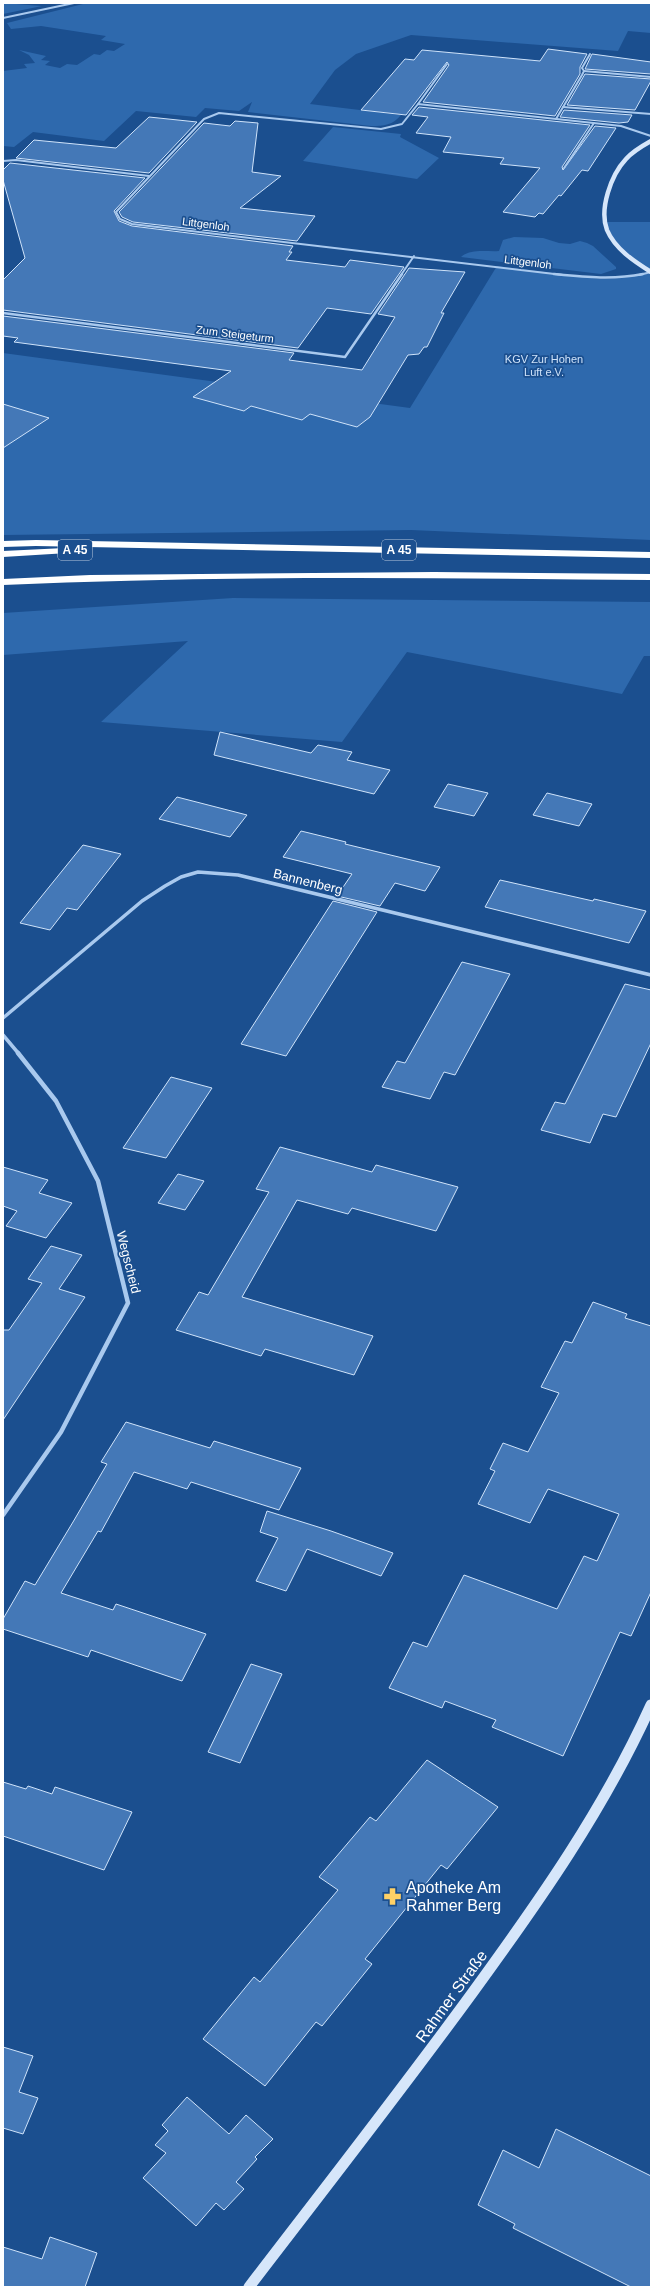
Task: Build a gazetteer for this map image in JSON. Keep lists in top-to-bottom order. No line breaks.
{"streets":{"highway":["A 45"],"main road":["Rahmer Straße"],"street":["Littgenloh","Zum Steigeturm","Bannenberg","Wegscheid"]},"crossings":[["Littgenloh","Zum Steigeturm"]],"parks":["KGV Zur Hohen Luft e.V."],"places":{"pharmacy":["Apotheke Am Rahmer Berg"]}}
